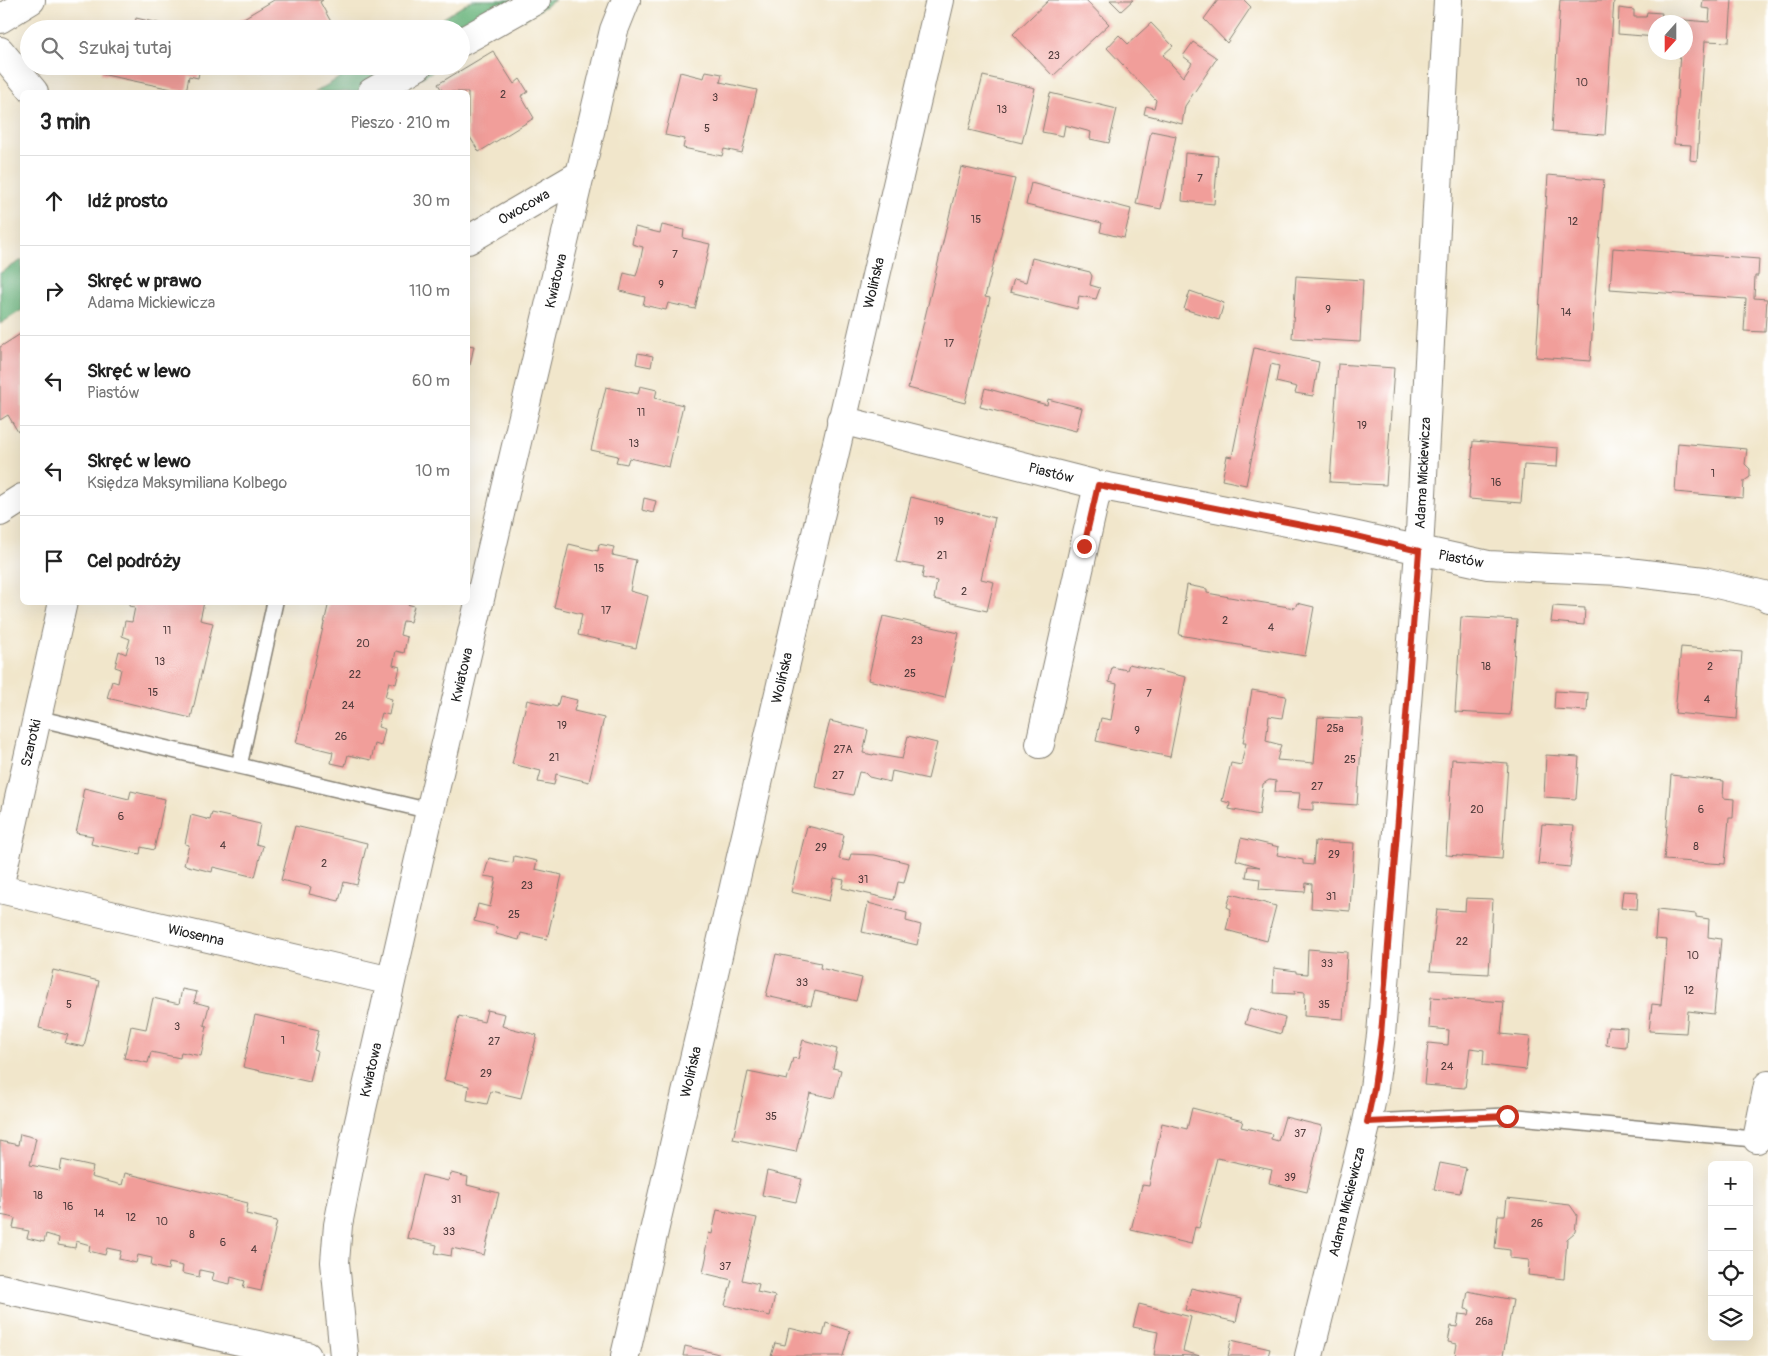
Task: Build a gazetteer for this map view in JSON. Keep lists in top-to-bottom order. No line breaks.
{"streets":{"street":["Owocowa","Kwiatowa","Wolińska","Piastów","Adama Mickiewicza","Szarotki","Wiosenna"]},"crossings":[["Owocowa","Kwiatowa"],["Kwiatowa","Wiosenna"],["Wolińska","Piastów"],["Piastów","Adama Mickiewicza"]],"house_numbers":["23","10","2","3","13","5","7","15","12","7","9","9","14","17","11","19","13","1","16","19","21","15","2","17","2","4","11","23","20","13","18","2","25","22","15","7","4","24","19","25a","9","26","27A","21","25","27","27","20","6","6","4","8","29","29","2","31","23","31","25","22","10","33","33","12","5","35","3","1","27","24","29","35","37","39","18","31","16","14","12","10","26","33","8","6","4","37","26a"],"north":"bottom","page":{"search":"Szukaj tutaj","heading":["3 min","Pieszo · 210 m"],"list":[["Idź prosto","30 m"],["Skręć w prawo","Adama Mickiewicza","110 m"],["Skręć w lewo","Piastów","60 m"],["Skręć w lewo","Księdza Maksymiliana Kolbego","10 m"],"Cel podróży"],"map_buttons":["+","−"]}}
